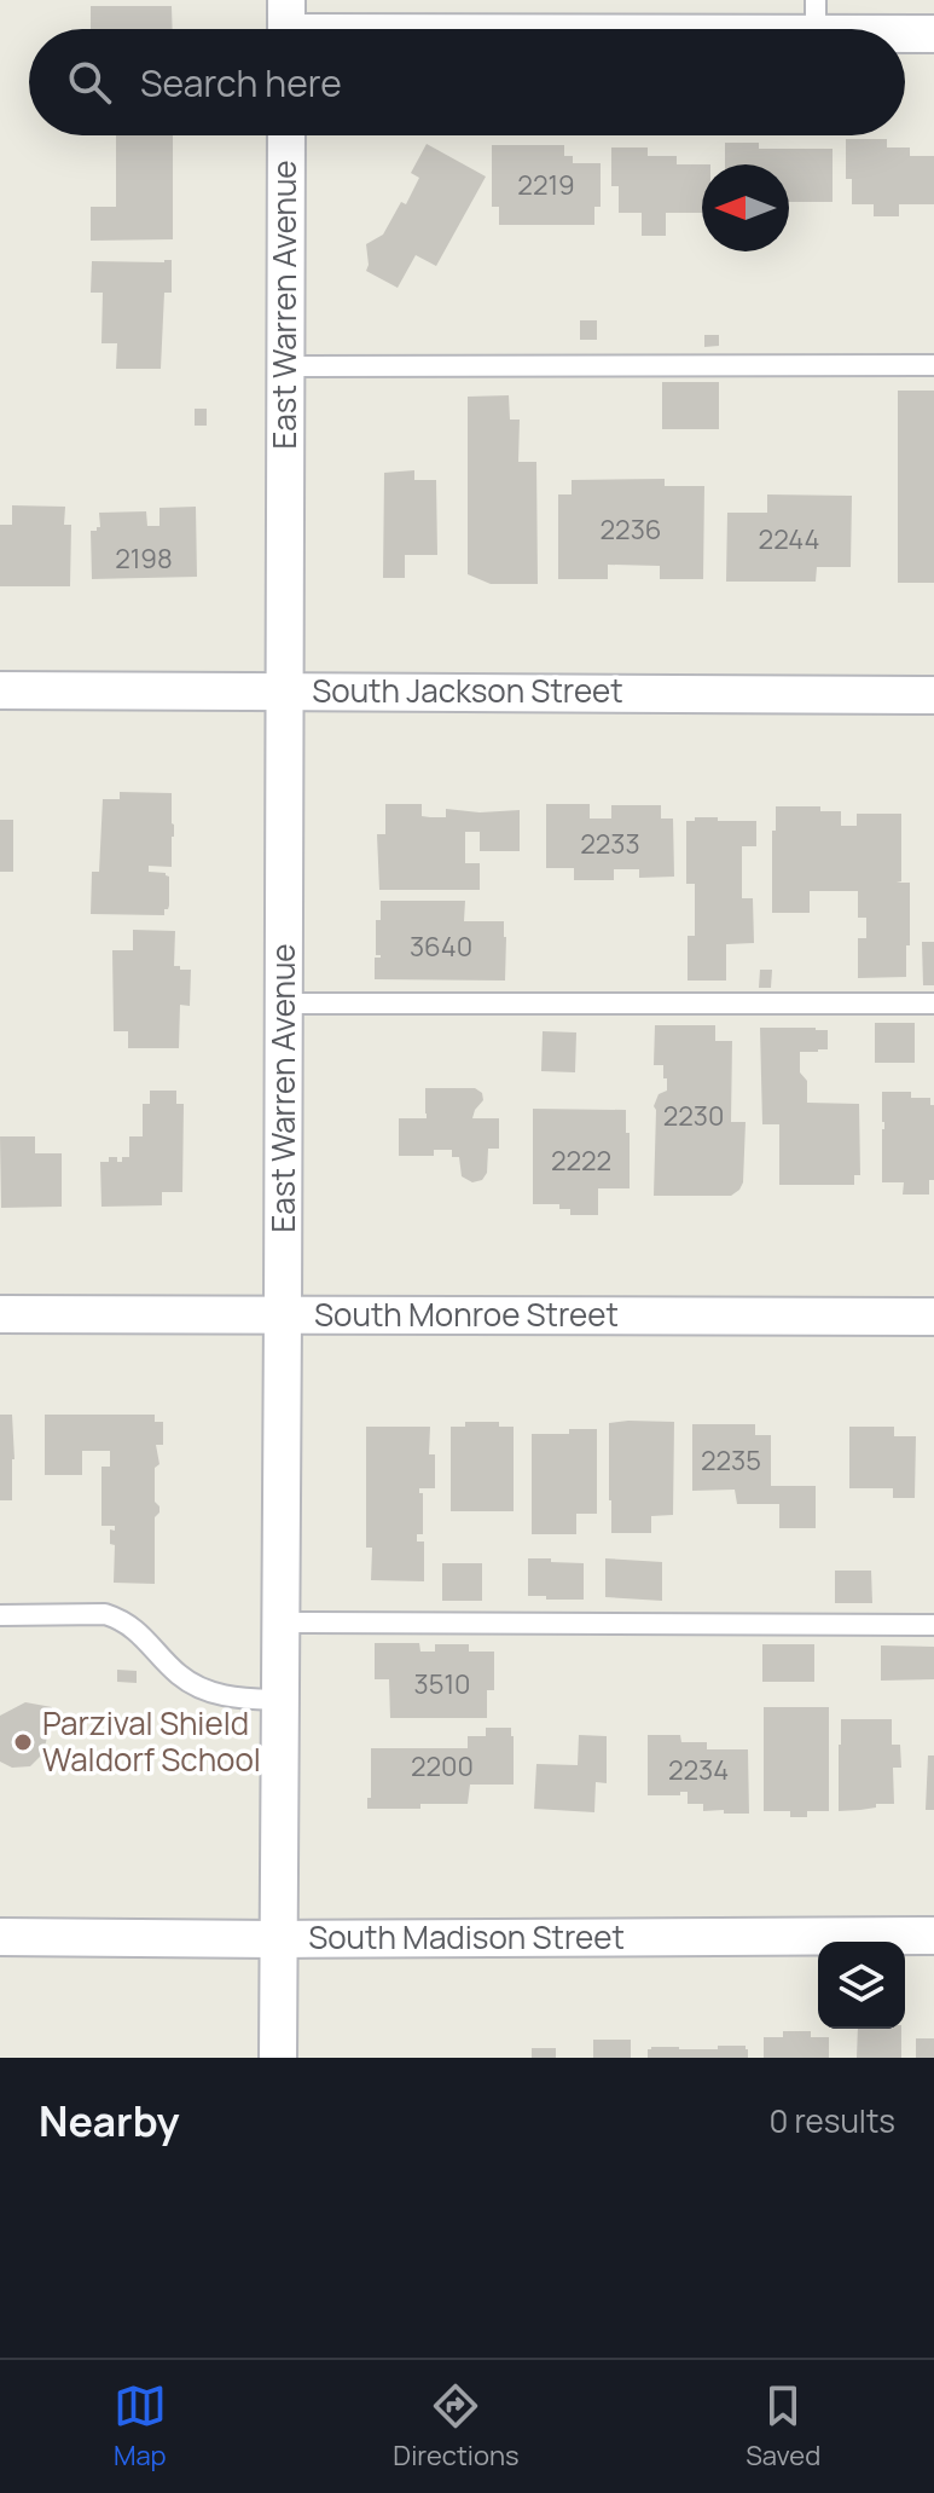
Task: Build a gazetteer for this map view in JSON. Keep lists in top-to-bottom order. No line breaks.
{"streets":{"street":["East Warren Avenue","South Jackson Street","South Monroe Street","South Madison Street"]},"crossings":[["East Warren Avenue","South Jackson Street"],["East Warren Avenue","South Monroe Street"],["East Warren Avenue","South Madison Street"]],"places":["Parzival Shield Waldorf School"],"house_numbers":["2219","2236","2244","2198","2233","3640","2230","2222","2235","3510","2200","2234"],"north":"left","page":{"search":"Search here","heading":["Nearby","0 results"],"nav":["Map","Directions","Saved"]}}
